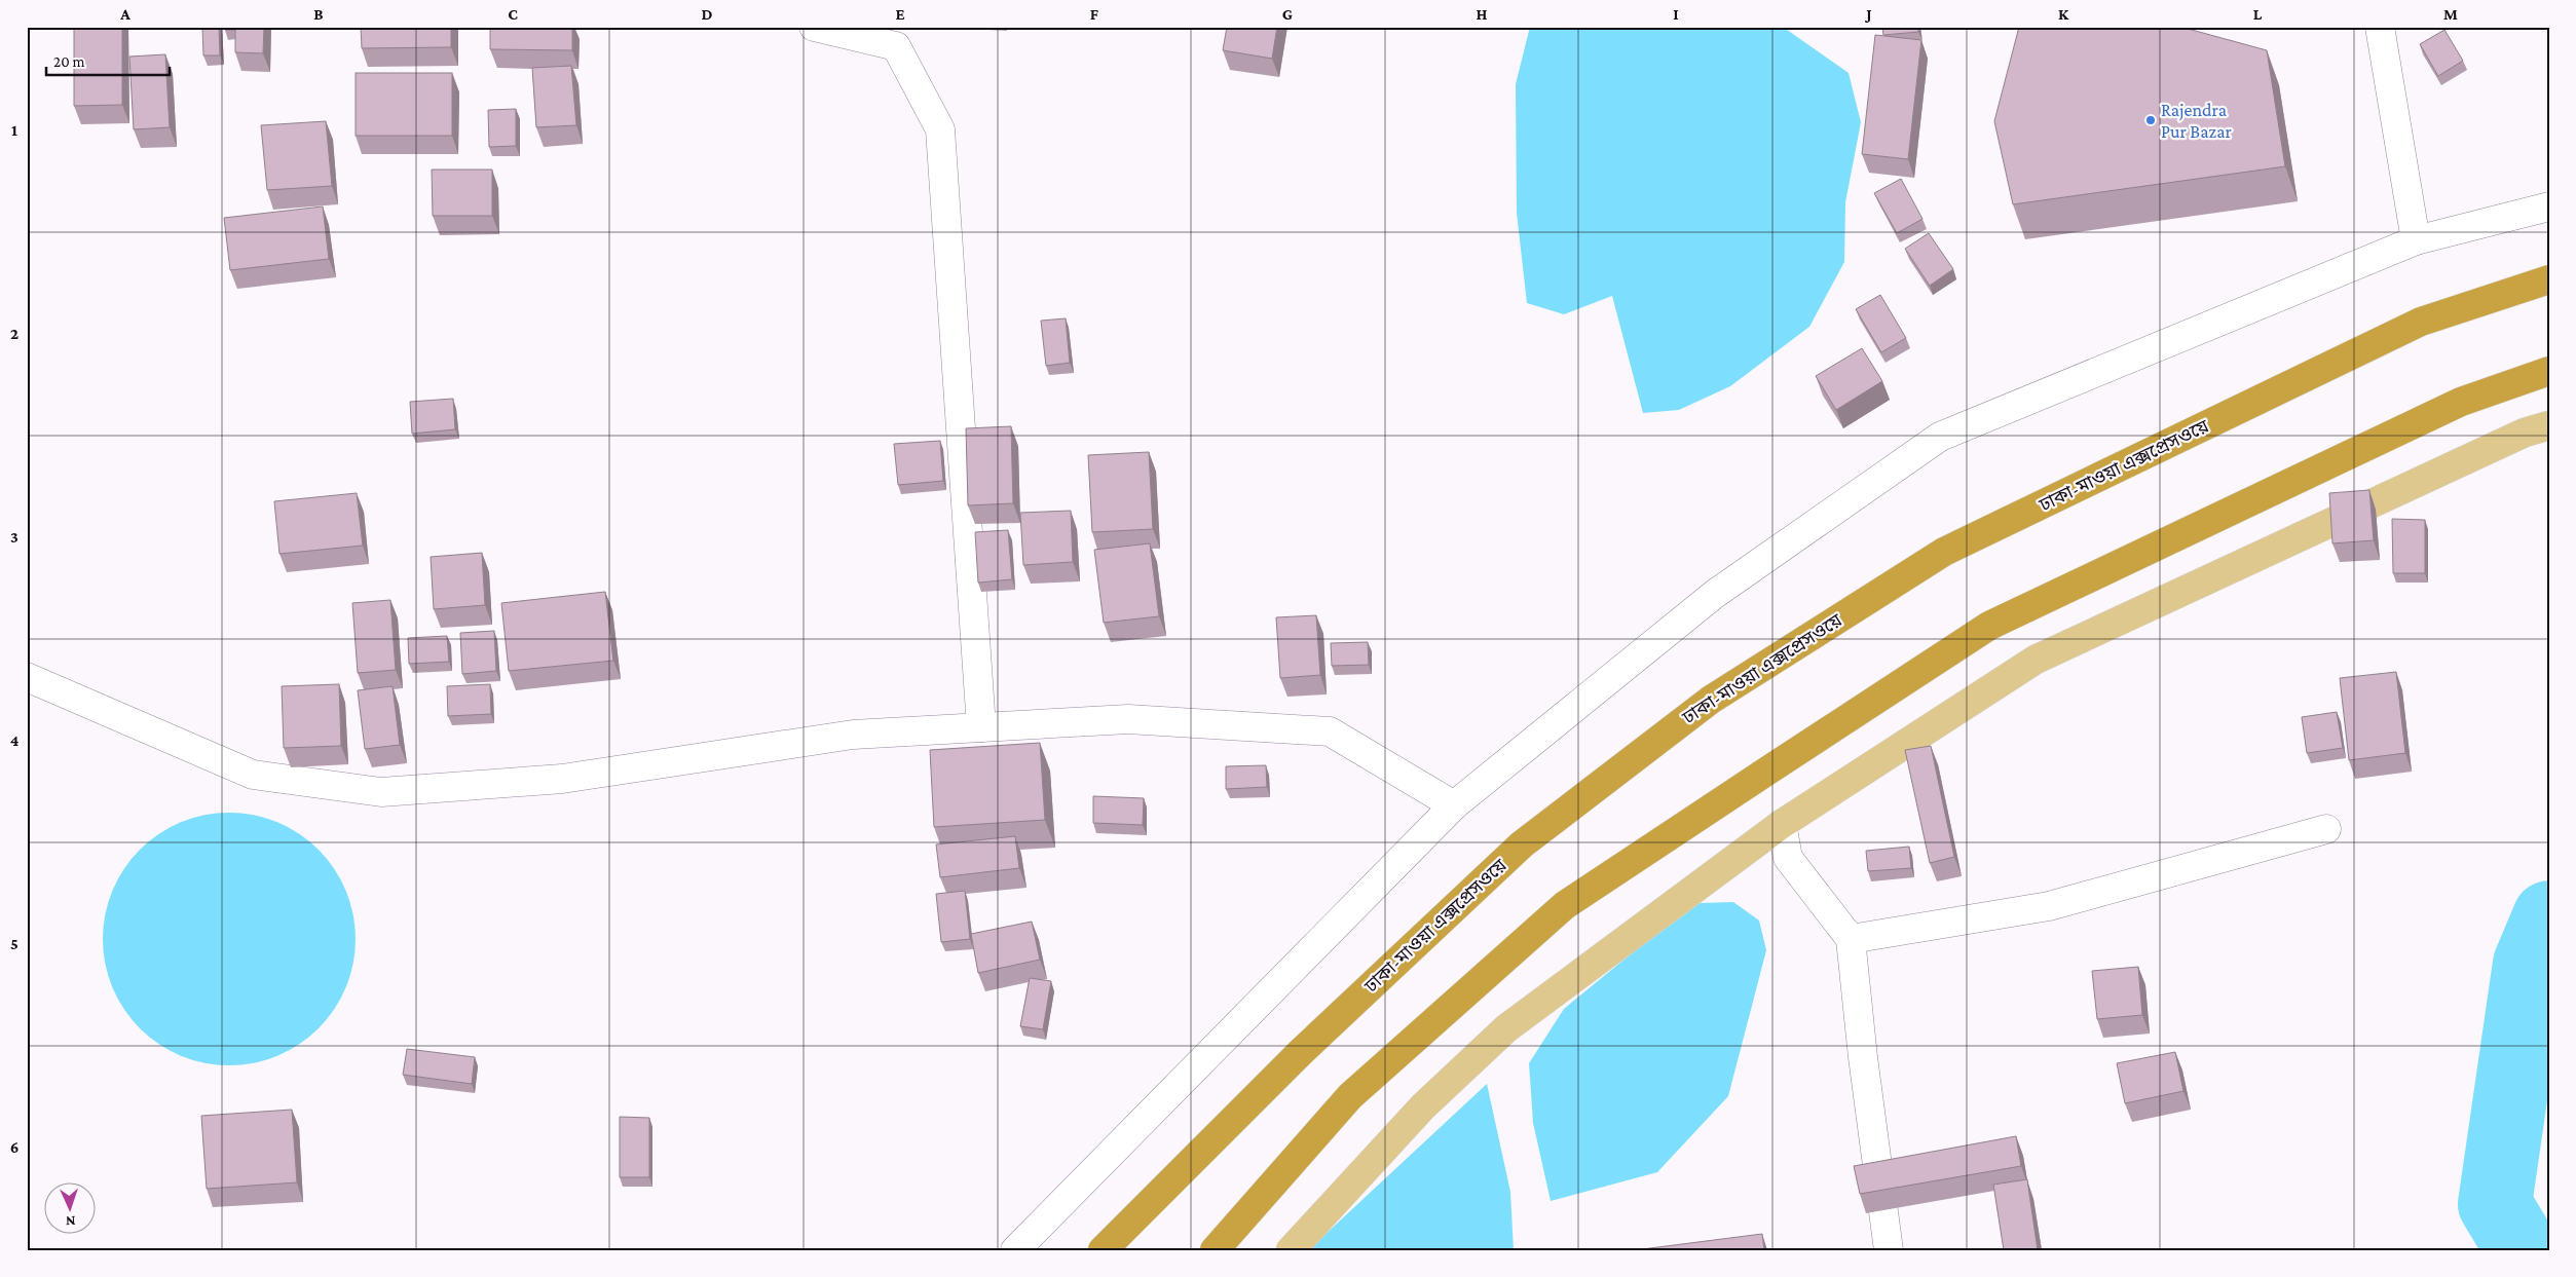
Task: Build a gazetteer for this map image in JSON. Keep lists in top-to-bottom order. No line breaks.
{"streets":{"highway":["ঢাকা-মাওয়া এক্সপ্রেসওয়ে"]},"places":["Rajendra Pur Bazar"],"scale_bar":"20 m","north":"bottom","grid":{"columns":["A","B","C","D","E","F","G","H","I","J","K","L","M"],"rows":["1","2","3","4","5","6"]}}
